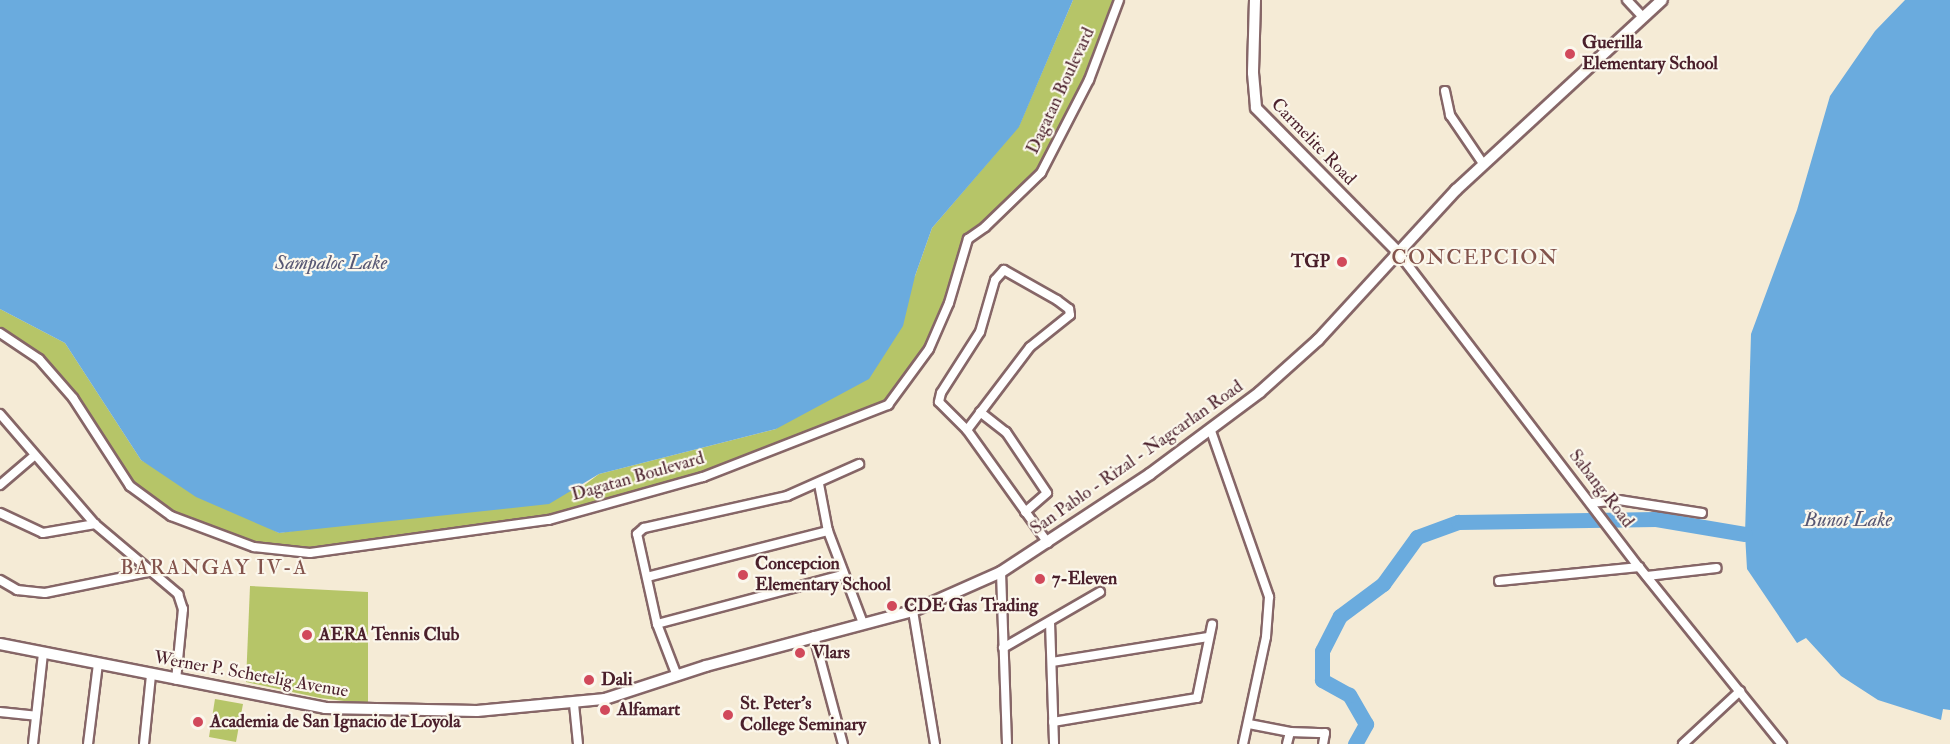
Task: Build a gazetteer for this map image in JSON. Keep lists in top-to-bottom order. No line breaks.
{"streets":{"main road":["Carmelite Road","San Pablo - Rizal - Nagcarlan Road","Werner P. Schetelig Avenue"],"street":["Dagatan Boulevard","Sabang Road"]},"crossings":[["Carmelite Road","San Pablo - Rizal - Nagcarlan Road"],["Carmelite Road","Sabang Road"],["San Pablo - Rizal - Nagcarlan Road","Sabang Road"],["San Pablo - Rizal - Nagcarlan Road","Werner P. Schetelig Avenue"]],"districts":["CONCEPCION","BARANGAY IV-A"],"water":["Sampaloc Lake","Bunot Lake"],"places":["Guerilla Elementary School","TGP","Concepcion Elementary School","7-Eleven","CDE Gas Trading","AERA Tennis Club","Vlars","Dali","Alfamart","St. Peter's College Seminary","Academia de San Ignacio de Loyola"]}
